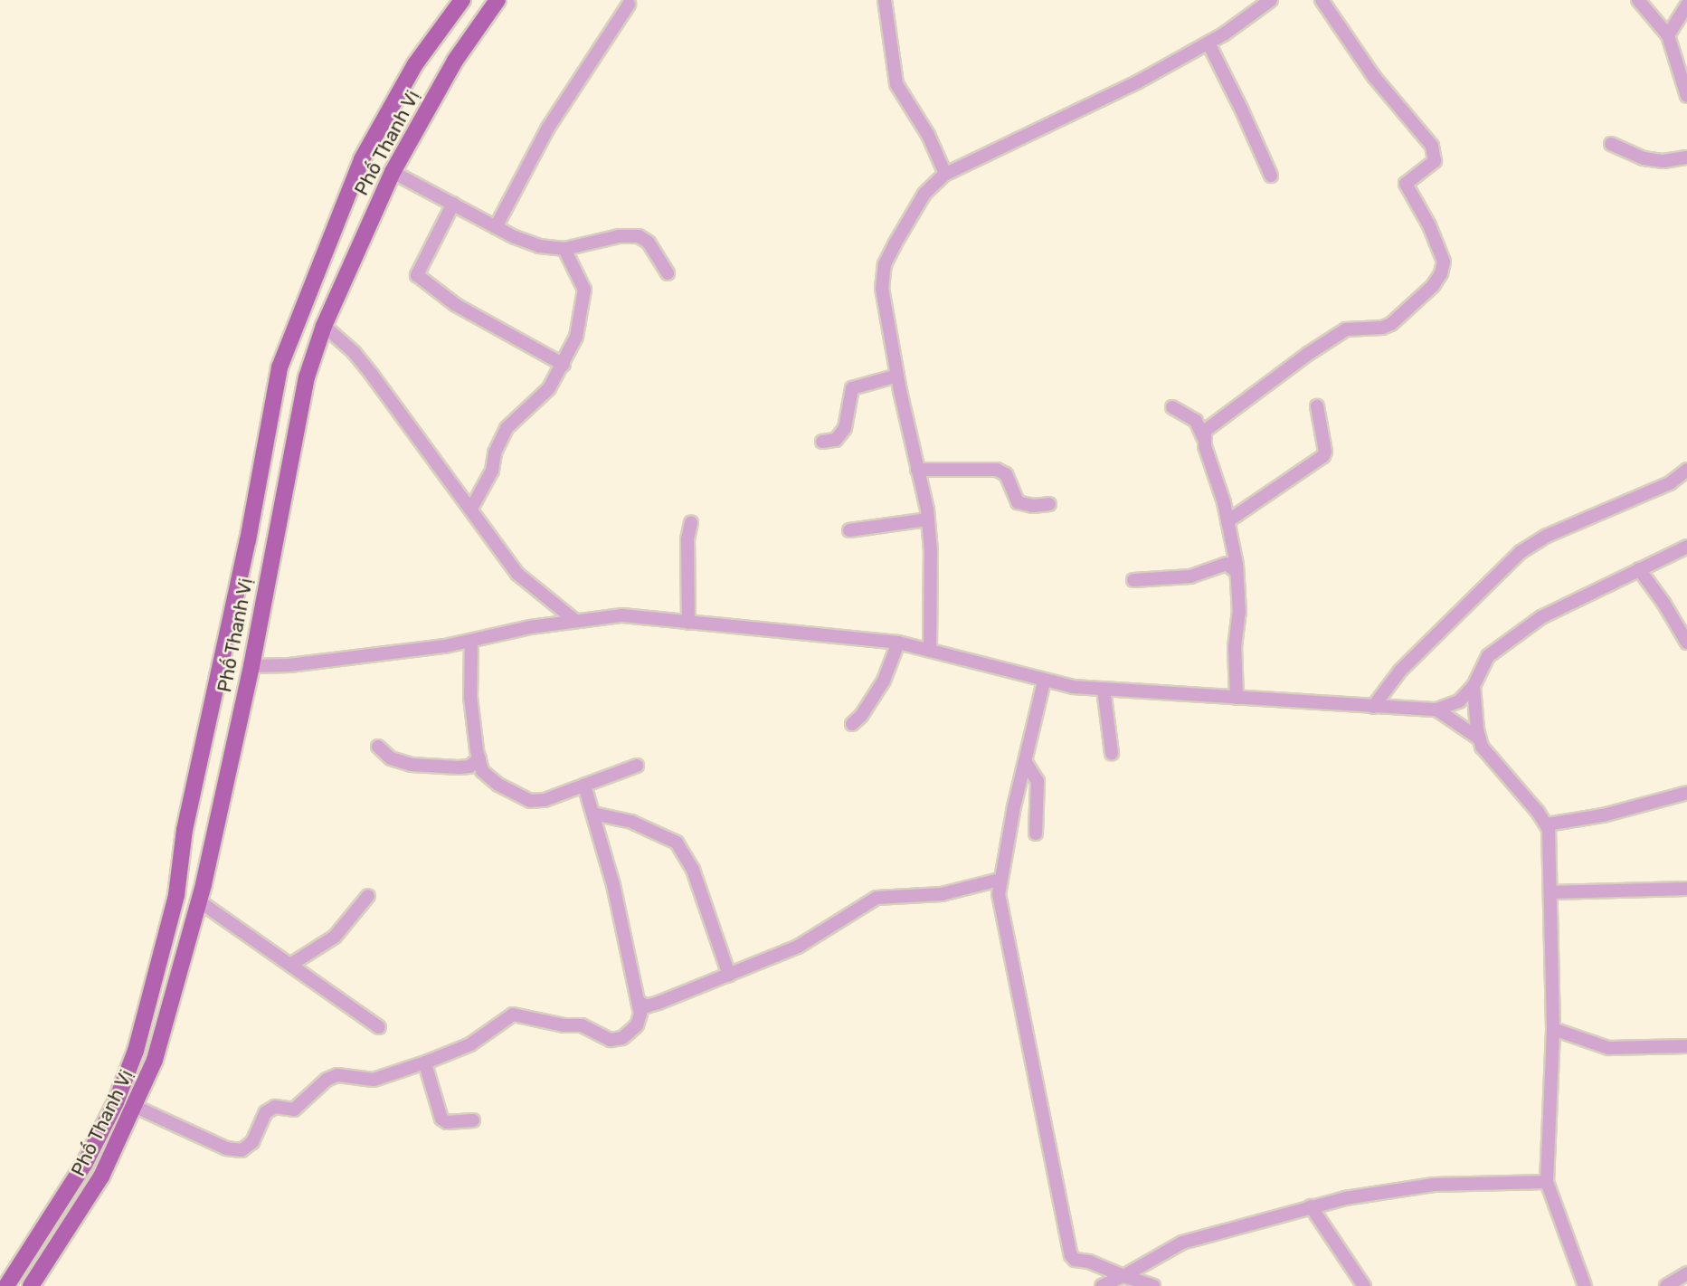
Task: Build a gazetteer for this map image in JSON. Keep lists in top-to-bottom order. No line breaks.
{"streets":{"main road":["Phố Thanh Vị"]}}
